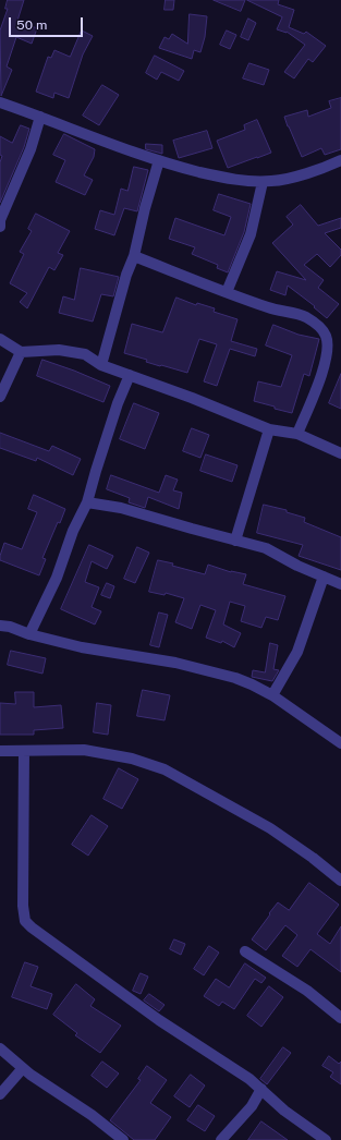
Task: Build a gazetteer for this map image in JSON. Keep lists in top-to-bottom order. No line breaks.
{"scale_bar":"50 m"}
